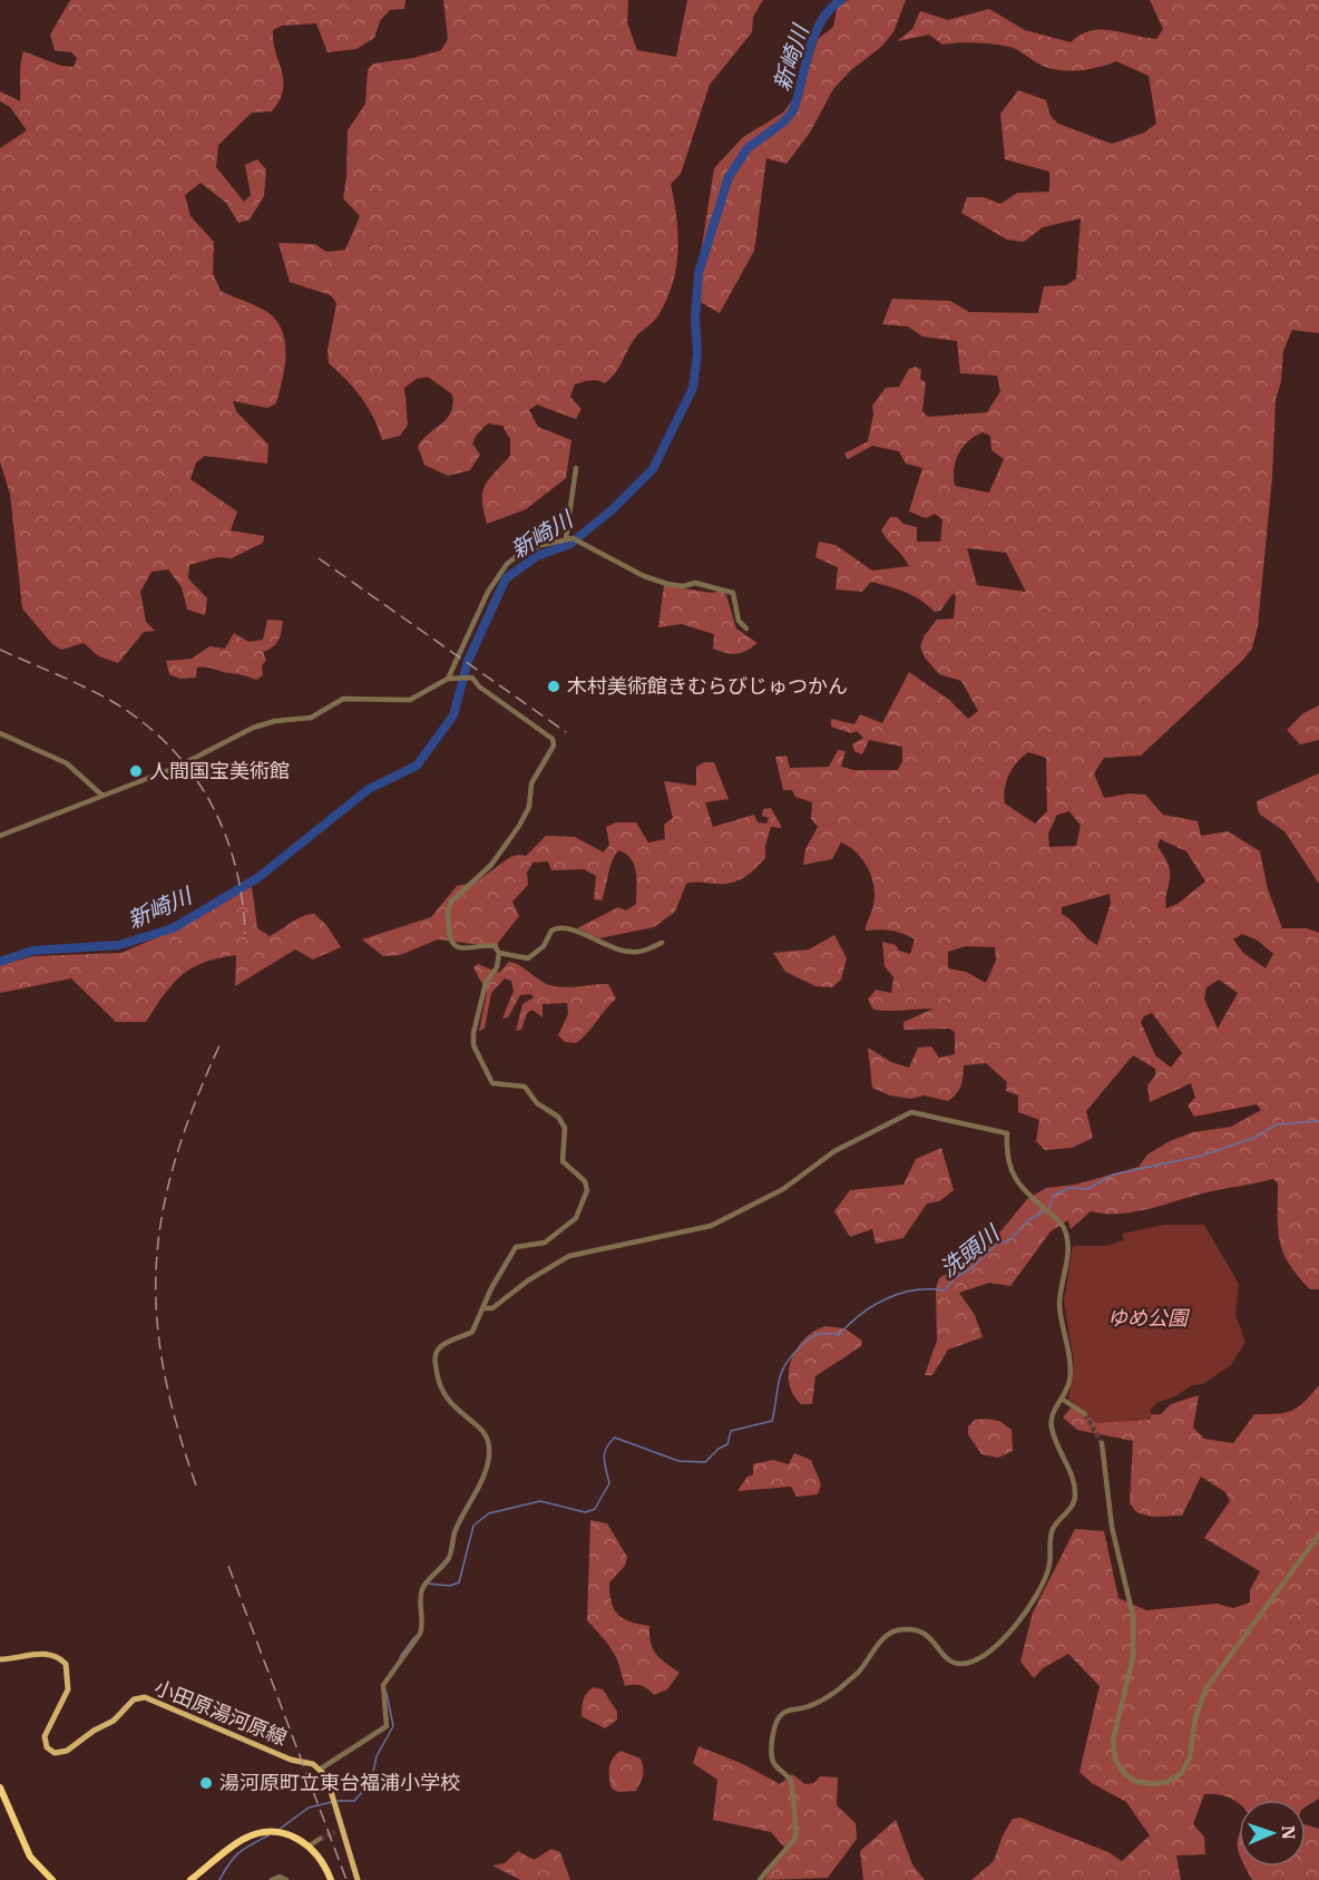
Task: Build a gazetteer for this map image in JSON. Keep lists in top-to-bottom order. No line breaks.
{"streets":{"main road":["小田原湯河原線"]},"water":["新崎川","洗頭川"],"parks":["ゆめ公園"],"places":["木村美術館きむらびじゅつかん","人間国宝美術館","湯河原町立東台福浦小学校"],"north":"right"}
